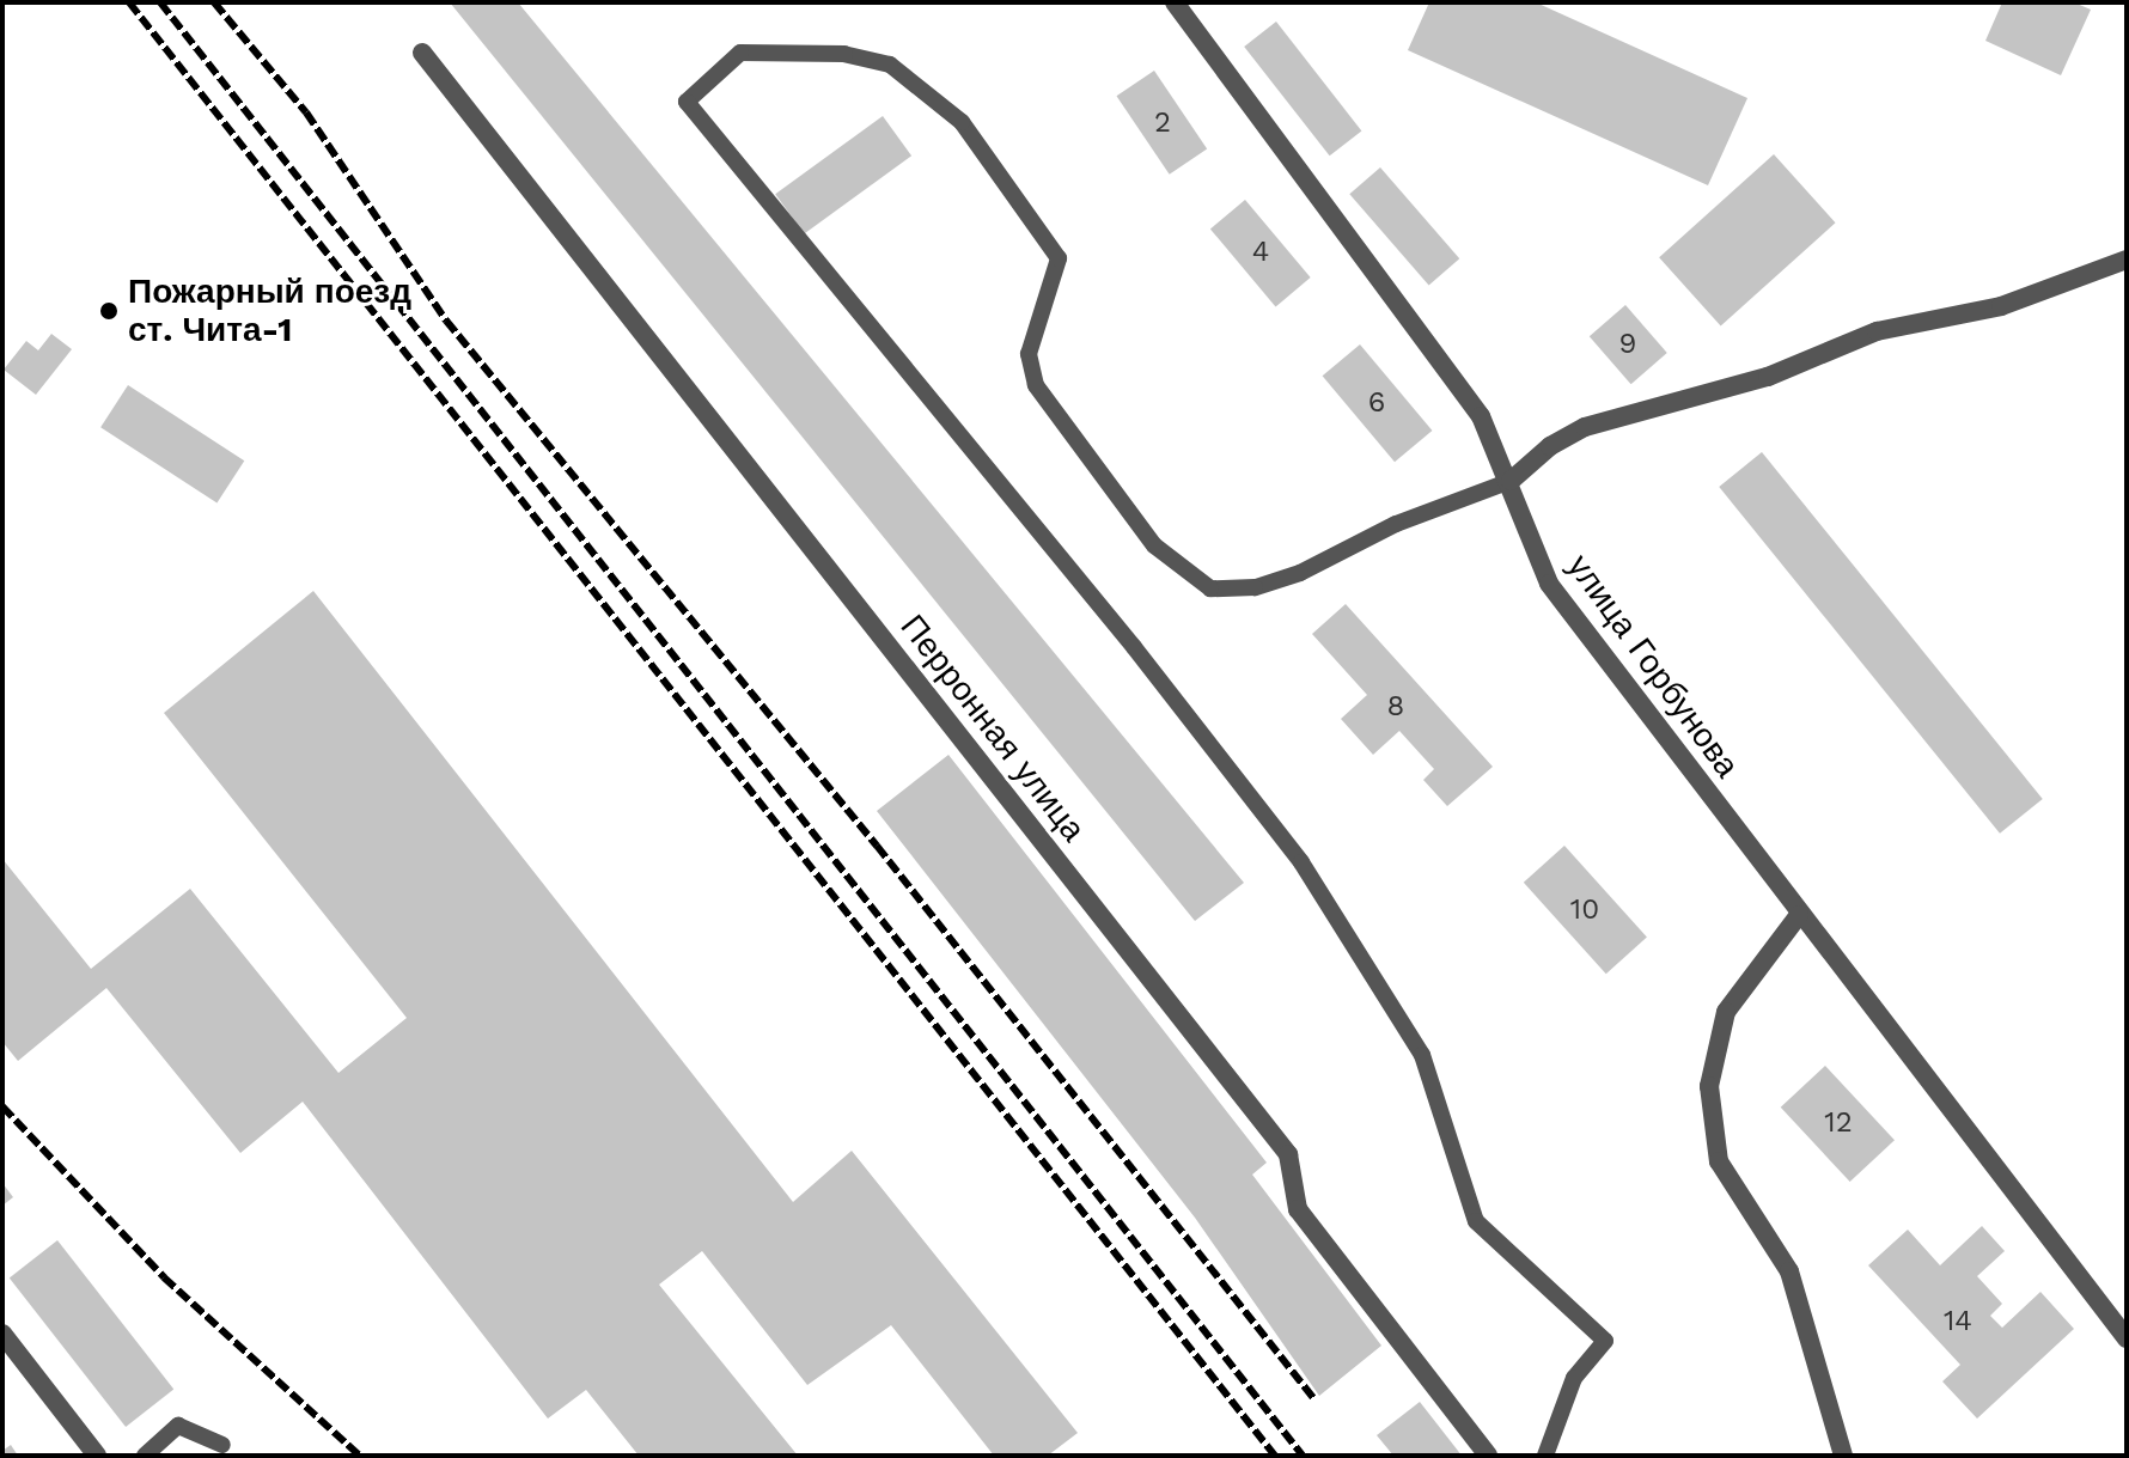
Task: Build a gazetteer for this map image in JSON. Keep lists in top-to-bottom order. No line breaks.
{"streets":{"street":["улица Горбунова","Перронная улица"]},"places":["Пожарный поезд ст. Чита-1"],"house_numbers":["2","4","9","6","8","10","12","14"]}
